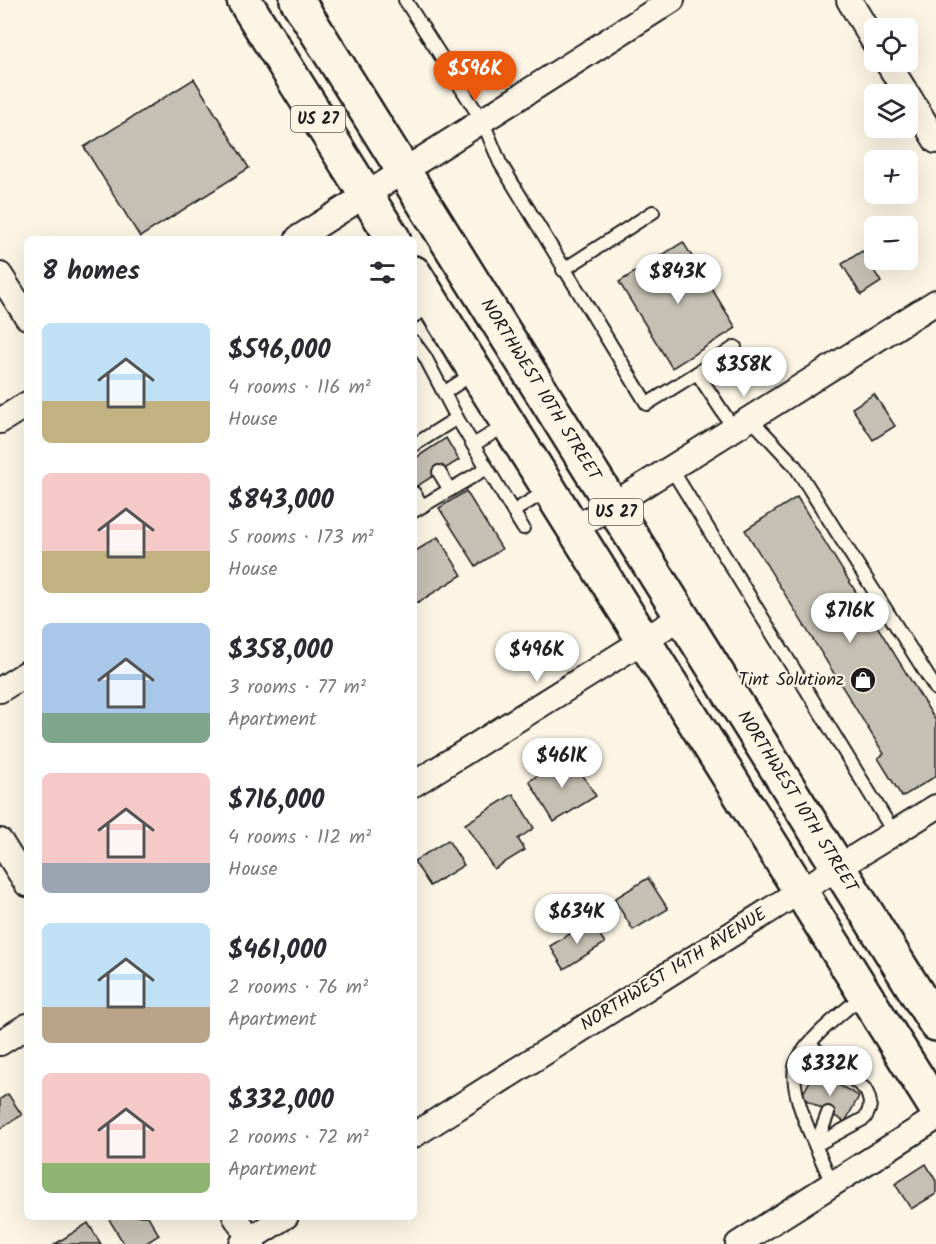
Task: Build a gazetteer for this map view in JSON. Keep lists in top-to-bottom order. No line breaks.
{"streets":{"highway":["US 27","NORTHWEST 10TH STREET"],"street":["NORTHWEST 14TH AVENUE"]},"crossings":[["US 27","NORTHWEST 14TH AVENUE"],["NORTHWEST 10TH STREET","NORTHWEST 14TH AVENUE"]],"places":{"shop":["Tint Solutionz"]},"page":{"map_buttons":["+","−"],"price":["$596K","$843K","$358K","$716K","$496K","$461K","$634K","$332K"],"heading":"8 homes","list":[{"name":"$596,000","note":"4 rooms · 116 m² · House"},{"name":"$843,000","note":"5 rooms · 173 m² · House"},{"name":"$358,000","note":"3 rooms · 77 m² · Apartment"},{"name":"$716,000","note":"4 rooms · 112 m² · House"},{"name":"$461,000","note":"2 rooms · 76 m² · Apartment"},{"name":"$332,000","note":"2 rooms · 72 m² · Apartment"}]}}
